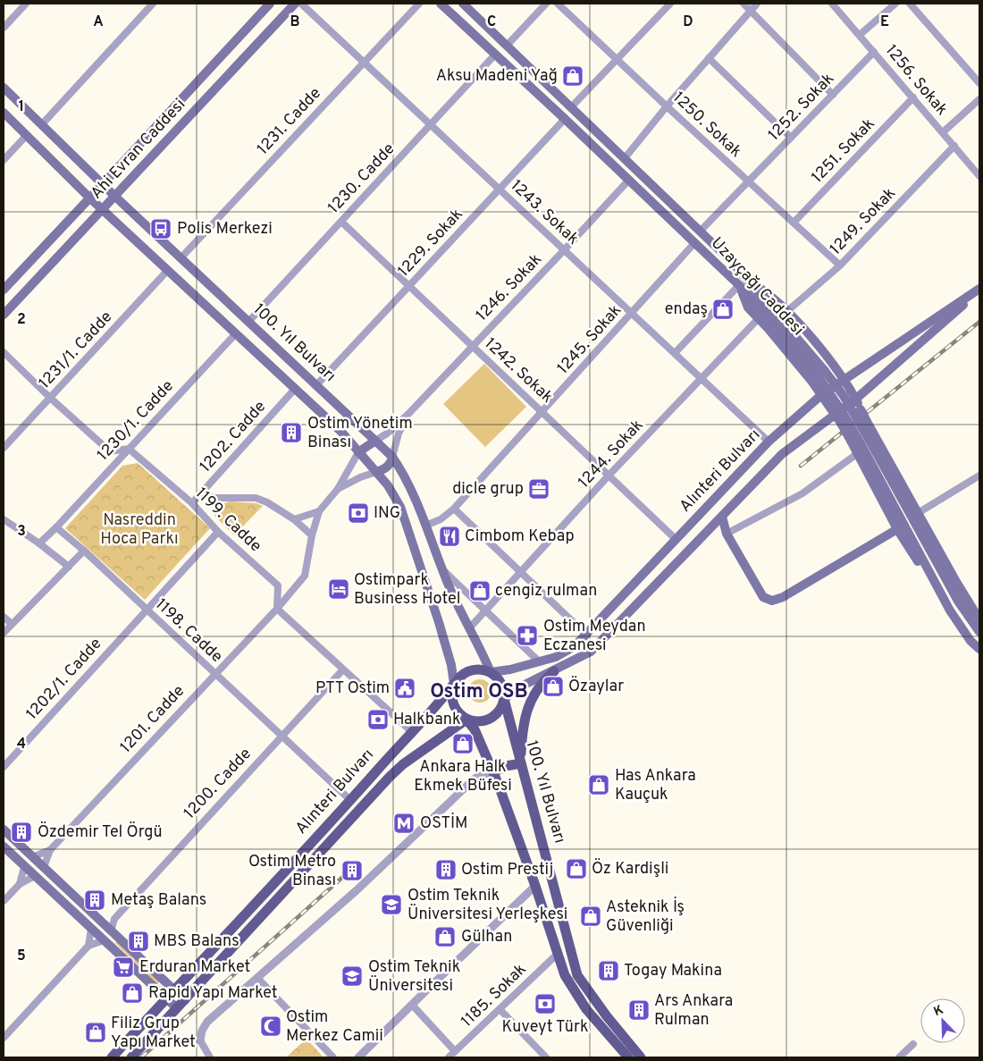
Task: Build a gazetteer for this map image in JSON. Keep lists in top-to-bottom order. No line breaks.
{"streets":{"main road":["Ahi Evran Caddesi","Uzayçağı Caddesi","100. Yıl Bulvarı","Alınteri Bulvarı","1201. Cadde","1200. Cadde"],"street":["1256. Sokak","1252. Sokak","1231. Cadde","1250. Sokak","1251. Sokak","1230. Cadde","1243. Sokak","1249. Sokak","1229. Sokak","1246. Sokak","1245. Sokak","1231/1. Cadde","1242. Sokak","1230/1. Cadde","1202. Cadde","1244. Sokak","1199. Cadde","1198. Cadde","1202/1. Cadde","1185. Sokak"]},"crossings":[["1256. Sokak","1252. Sokak"],["1256. Sokak","1251. Sokak"],["1256. Sokak","1249. Sokak"],["1252. Sokak","1250. Sokak"],["1252. Sokak","Uzayçağı Caddesi"],["1231. Cadde","1243. Sokak"],["1231. Cadde","100. Yıl Bulvarı"],["1250. Sokak","1251. Sokak"],["1250. Sokak","1249. Sokak"],["Ahi Evran Caddesi","100. Yıl Bulvarı"],["1230. Cadde","1243. Sokak"],["1230. Cadde","Uzayçağı Caddesi"],["1230. Cadde","100. Yıl Bulvarı"],["1230. Cadde","1242. Sokak"],["1243. Sokak","1229. Sokak"],["1243. Sokak","1246. Sokak"],["1243. Sokak","1245. Sokak"],["1243. Sokak","1244. Sokak"],["1243. Sokak","Alınteri Bulvarı"],["1229. Sokak","Uzayçağı Caddesi"],["1229. Sokak","100. Yıl Bulvarı"],["1229. Sokak","1242. Sokak"],["Uzayçağı Caddesi","1246. Sokak"],["Uzayçağı Caddesi","1245. Sokak"],["1246. Sokak","100. Yıl Bulvarı"],["1246. Sokak","1242. Sokak"],["1245. Sokak","100. Yıl Bulvarı"],["1245. Sokak","1242. Sokak"],["100. Yıl Bulvarı","1231/1. Cadde"],["100. Yıl Bulvarı","1230/1. Cadde"],["100. Yıl Bulvarı","1202. Cadde"],["100. Yıl Bulvarı","1244. Sokak"],["100. Yıl Bulvarı","Alınteri Bulvarı"],["1242. Sokak","1244. Sokak"],["1242. Sokak","Alınteri Bulvarı"],["1230/1. Cadde","1199. Cadde"],["1230/1. Cadde","1198. Cadde"],["1202. Cadde","1199. Cadde"],["Alınteri Bulvarı","1198. Cadde"],["1199. Cadde","1201. Cadde"],["1198. Cadde","1202/1. Cadde"],["1198. Cadde","1201. Cadde"],["1198. Cadde","1200. Cadde"]],"districts":["Ostim OSB"],"parks":["Nasreddin Hoca Parkı"],"places":{"shop":["Aksu Madeni Yağ","endaş","cengiz rulman","Özaylar","Ankara Halk Ekmek Büfesi","Has Ankara Kauçuk","Öz Kardişli","Asteknik İş Güvenliği","Gülhan","Rapid Yapı Market","Filiz Grup Yapı Market"],"bus stop":["Polis Merkezi"],"building":["Ostim Yönetim Binası","Özdemir Tel Örgü","Ostim Prestij","Ostim Metro Binası","Metaş Balans","MBS Balans","Togay Makina","Ars Ankara Rulman"],"office":["dicle grup"],"bank":["ING","Halkbank","Kuveyt Türk"],"restaurant":["Cimbom Kebap"],"hotel":["Ostimpark Business Hotel"],"pharmacy":["Ostim Meydan Eczanesi"],"public building":["PTT Ostim"],"metro station":["OSTİM"],"school or university":["Ostim Teknik Üniversitesi Yerleşkesi","Ostim Teknik Üniversitesi"],"supermarket":["Erduran Market"],"mosque":["Ostim Merkez Camii"]},"north":"top left","grid":{"columns":["A","B","C","D","E"],"rows":["1","2","3","4","5"]}}
